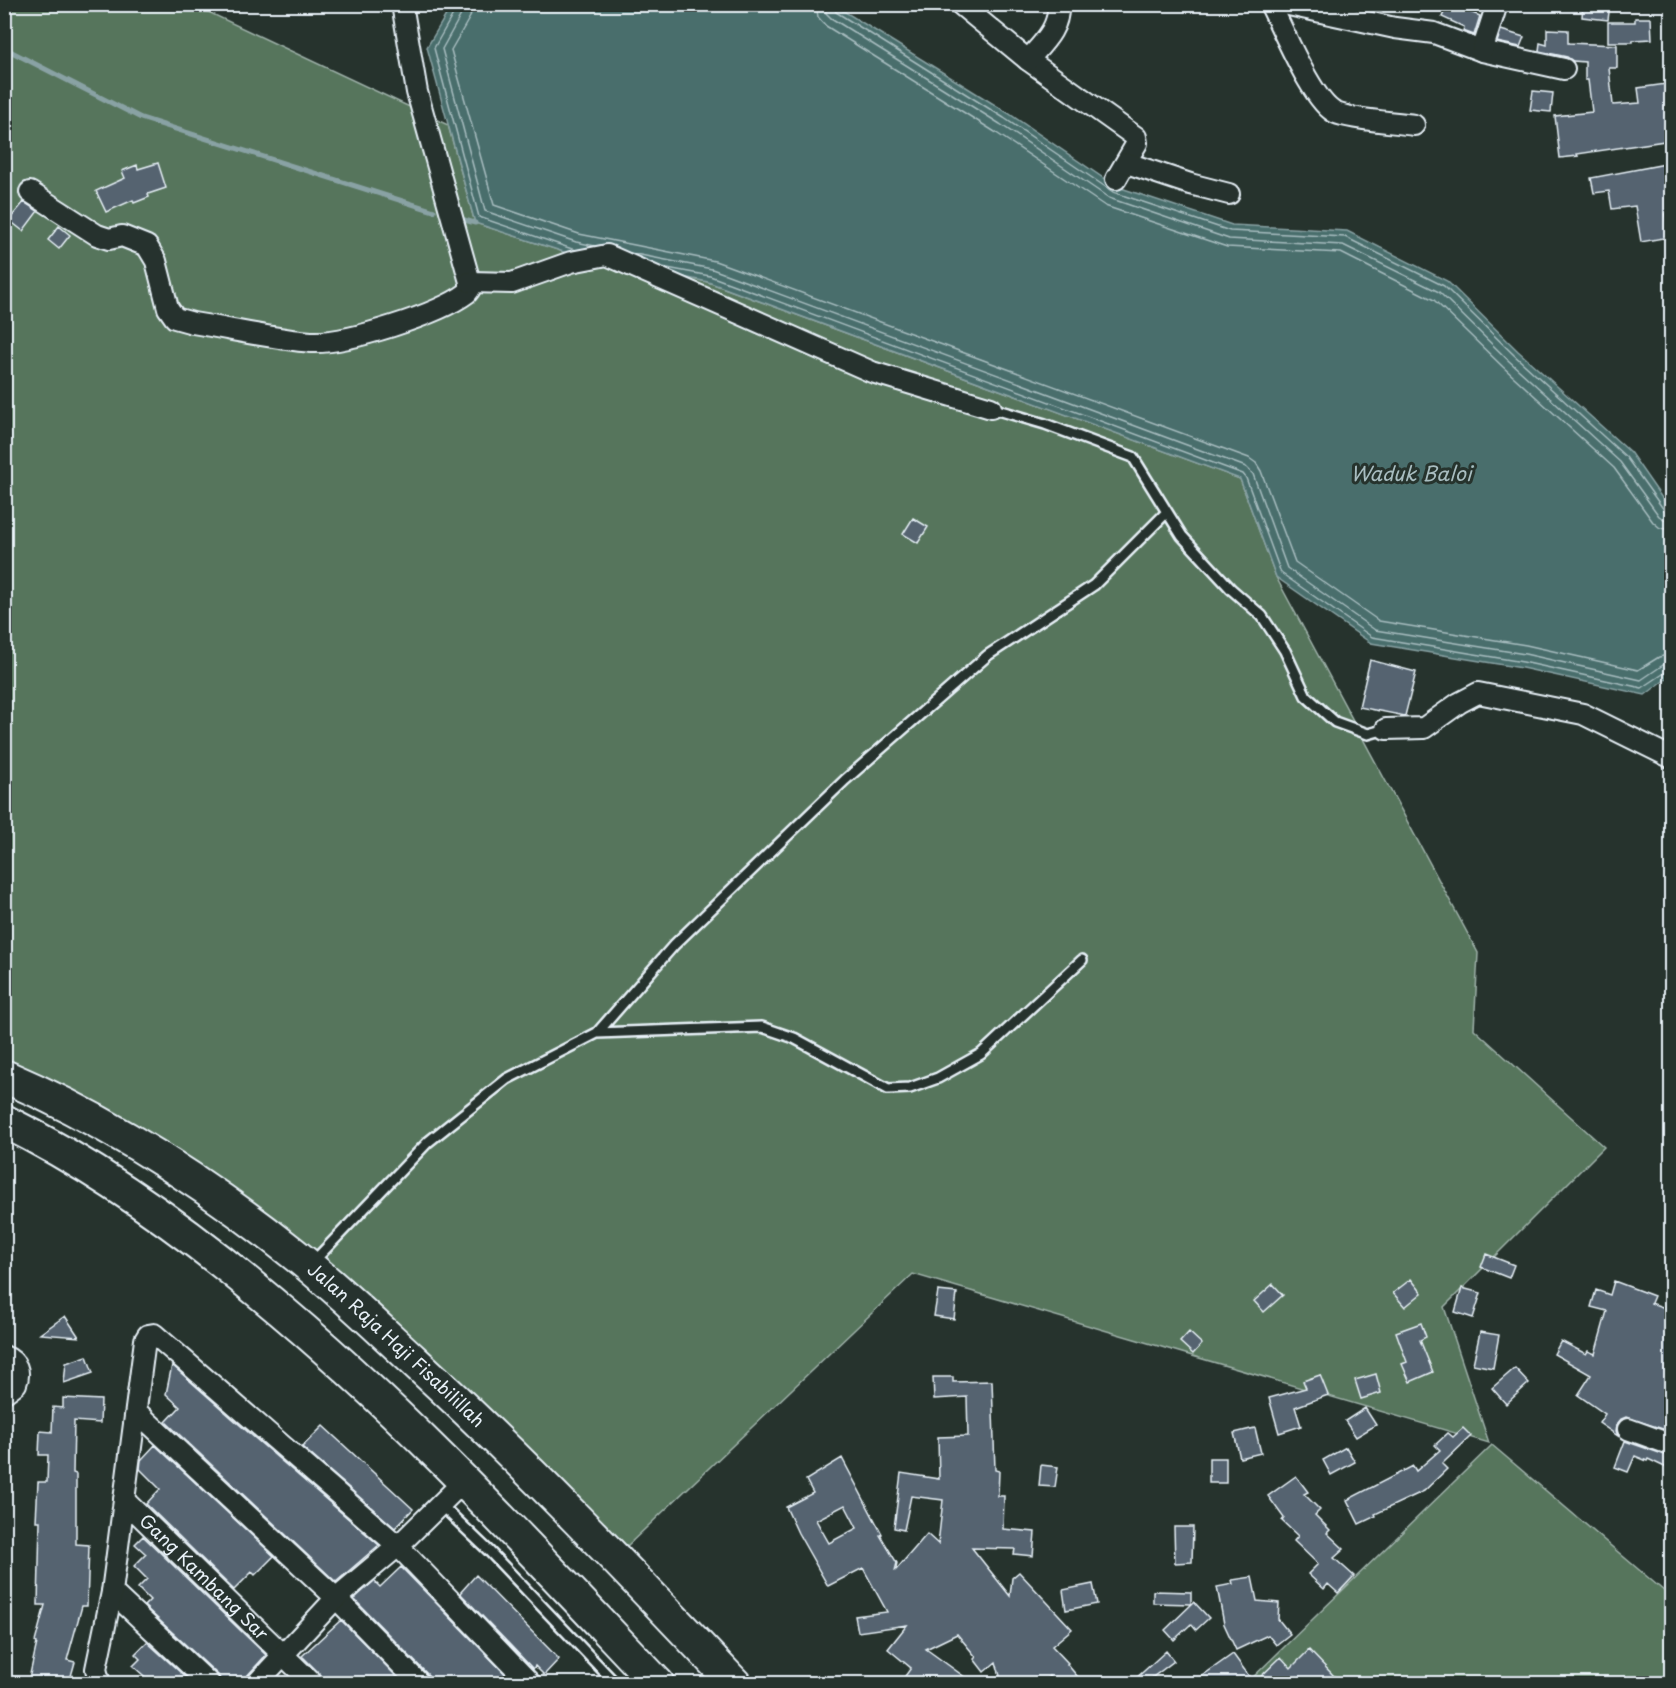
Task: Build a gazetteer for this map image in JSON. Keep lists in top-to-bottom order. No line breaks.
{"streets":{"main road":["Jalan Raja Haji Fisabilillah"],"street":["Gang Kambang Sar"]},"water":["Waduk Baloi"]}
